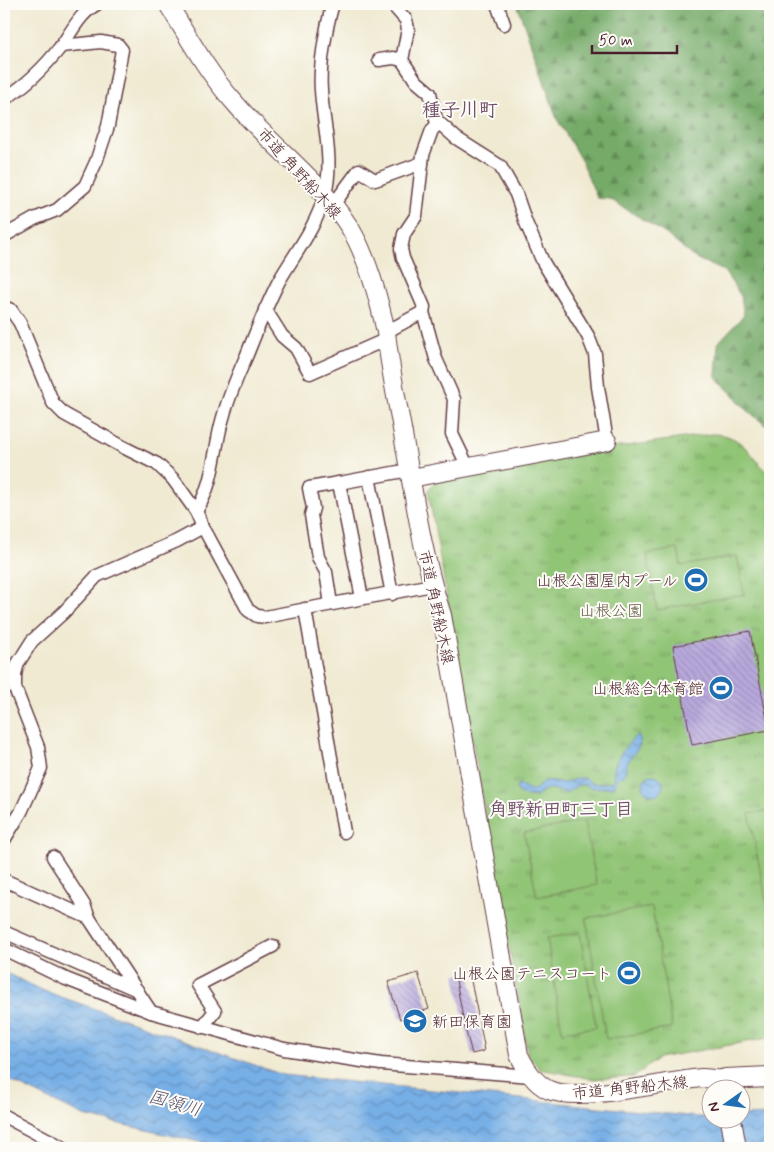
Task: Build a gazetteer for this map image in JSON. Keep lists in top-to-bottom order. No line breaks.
{"streets":{"street":["市道 角野船木線"]},"districts":["種子川町","角野新田町三丁目"],"water":["国領川"],"parks":["山根公園"],"places":{"sports":["山根公園屋内プール","山根総合体育館","山根公園テニスコート"],"school or university":["新田保育園"]},"scale_bar":"50 m","north":"left"}
